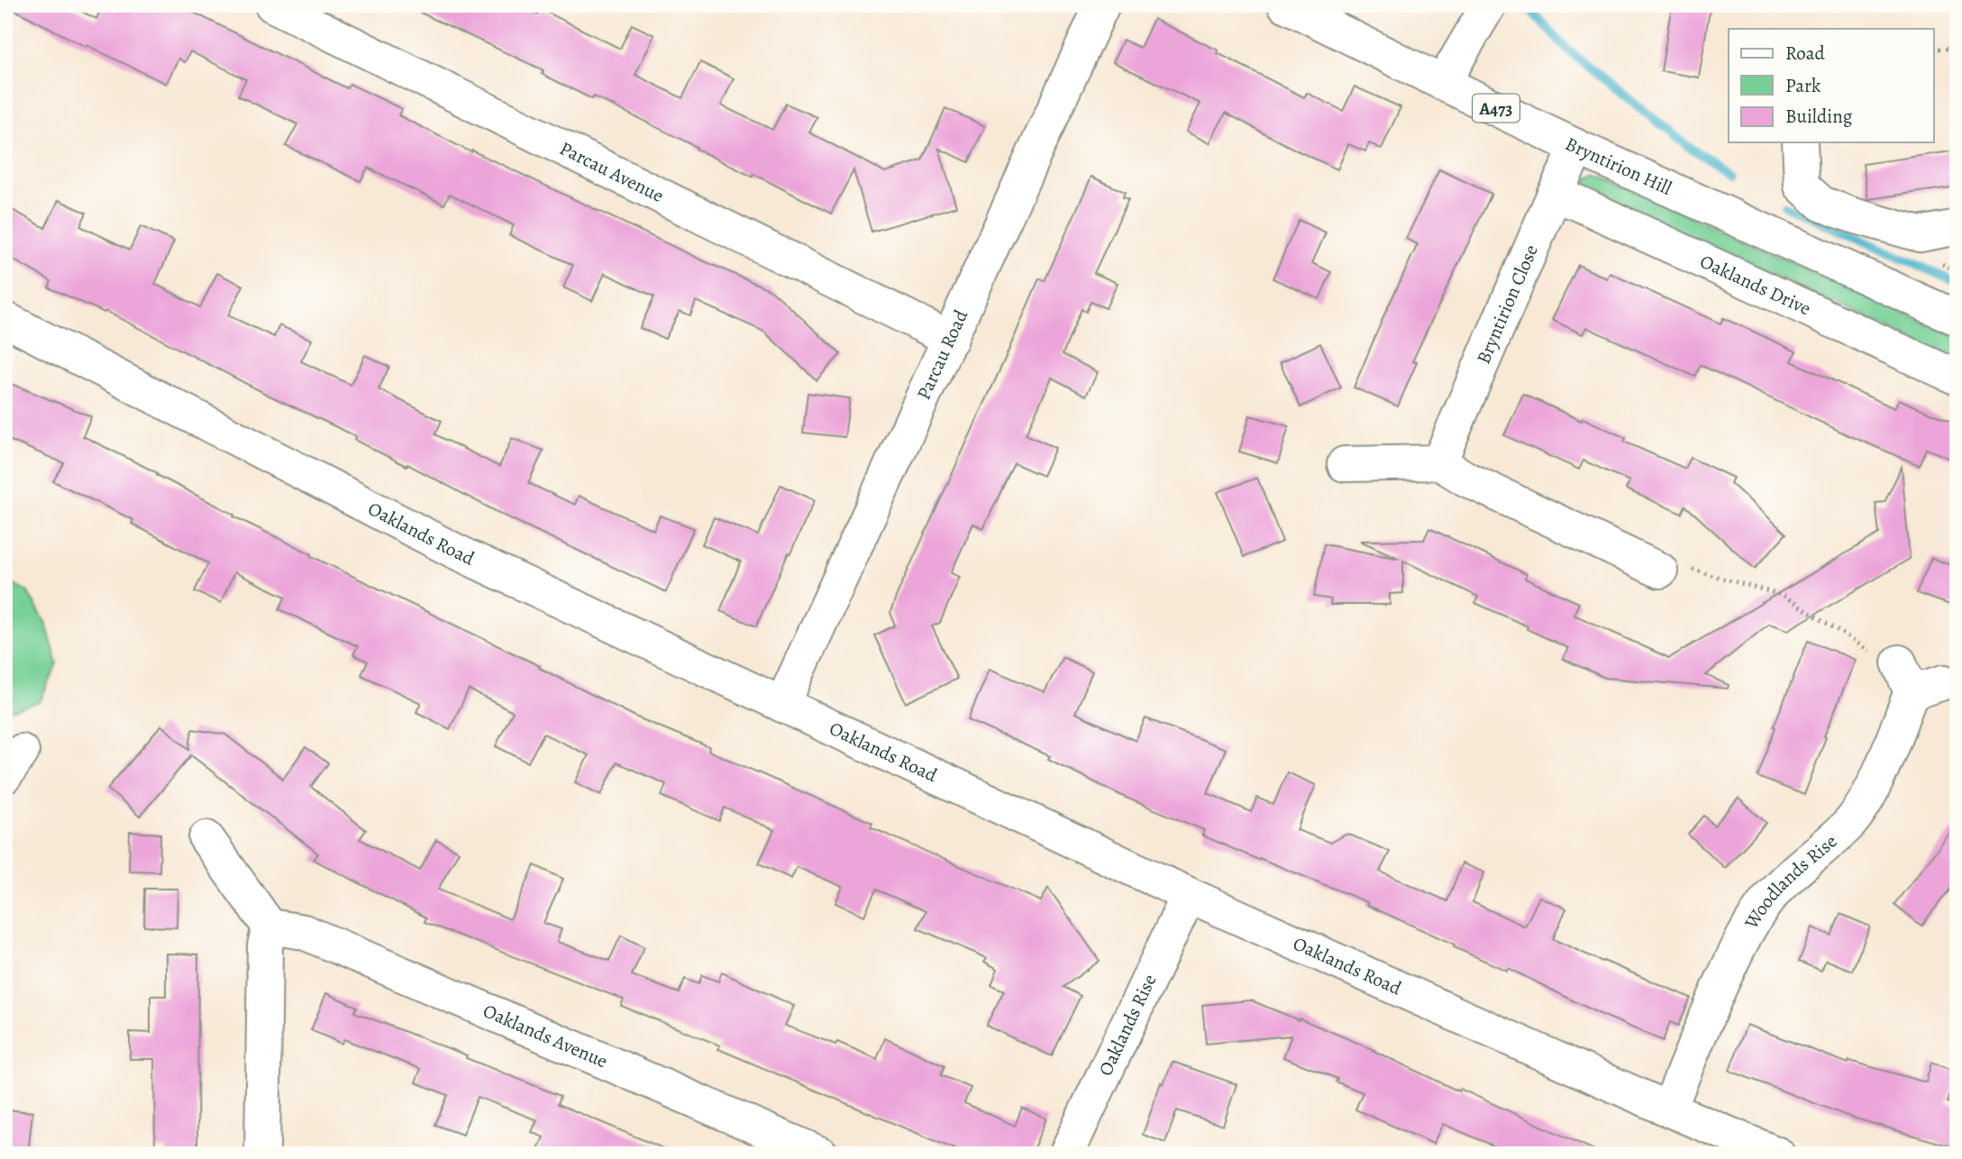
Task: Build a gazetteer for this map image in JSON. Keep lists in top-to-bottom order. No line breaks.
{"streets":{"street":["A473","Bryntirion Hill","Parcau Avenue","Oaklands Drive","Bryntirion Close","Parcau Road","Oaklands Road","Woodlands Rise","Oaklands Rise","Oaklands Avenue"]},"crossings":[["Bryntirion Hill","Bryntirion Close"],["Parcau Avenue","Parcau Road"],["Oaklands Drive","Bryntirion Close"],["Parcau Road","Oaklands Road"],["Oaklands Road","Woodlands Rise"],["Oaklands Road","Oaklands Rise"]],"legend":["Road","Park","Building"]}
